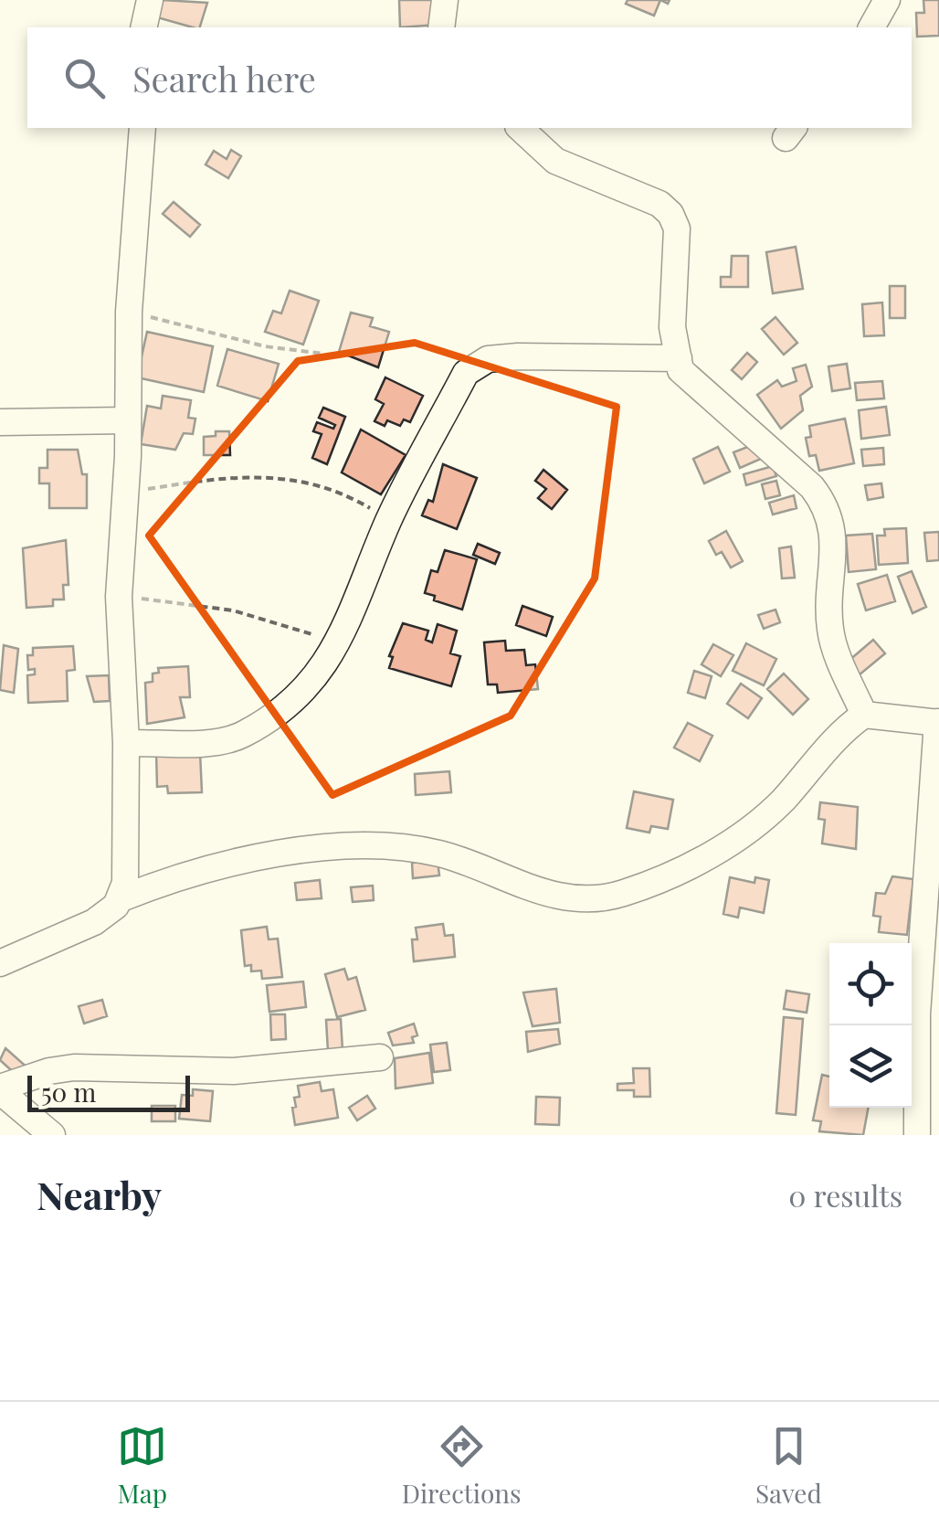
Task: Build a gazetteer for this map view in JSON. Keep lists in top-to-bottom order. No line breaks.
{"scale_bar":"50 m","page":{"search":"Search here","scale":"50 m","heading":["Nearby","0 results"],"nav":["Map","Directions","Saved"]}}
